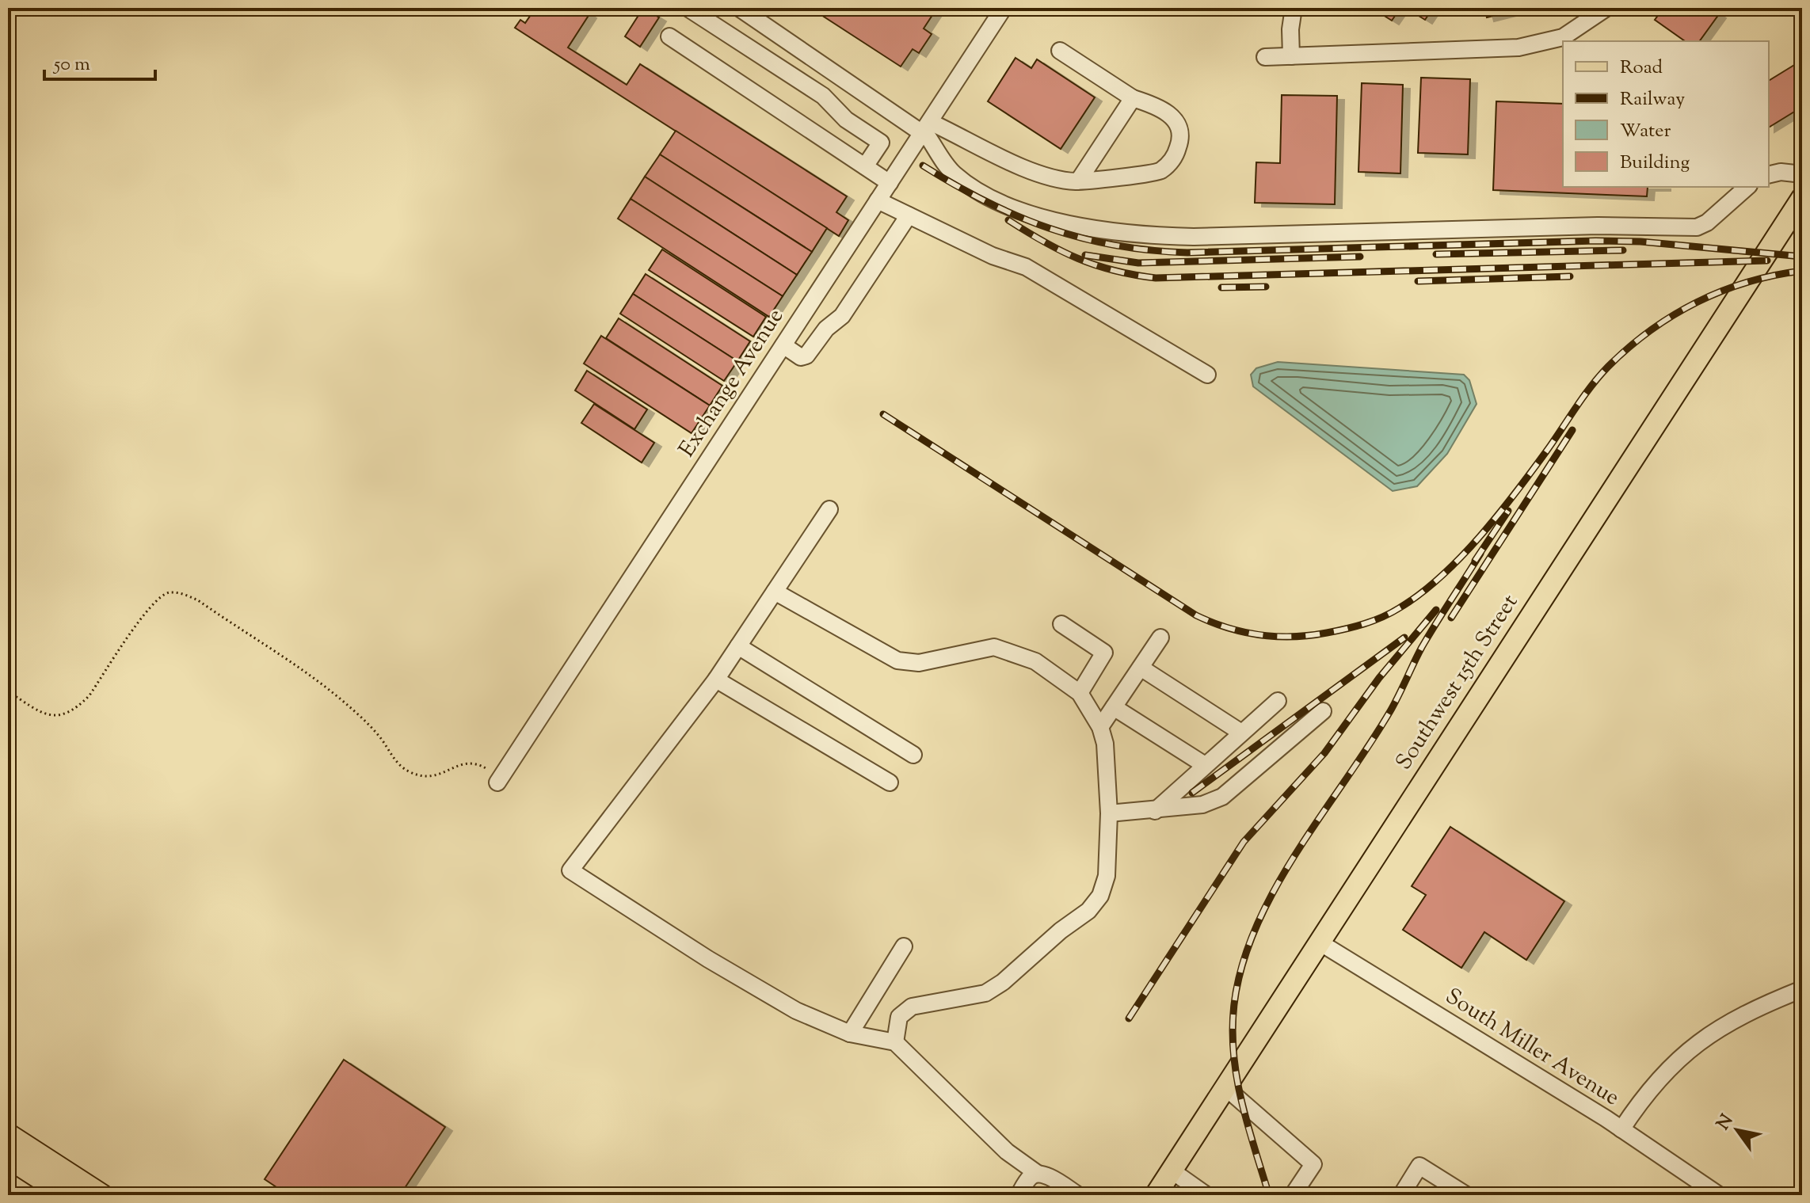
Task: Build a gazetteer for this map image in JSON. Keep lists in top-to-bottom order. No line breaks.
{"streets":{"main road":["Southwest 15th Street"],"street":["Exchange Avenue","South Miller Avenue"]},"crossings":[["Southwest 15th Street","South Miller Avenue"]],"legend":["Road","Railway","Water","Building"],"scale_bar":"50 m","north":"top left"}
